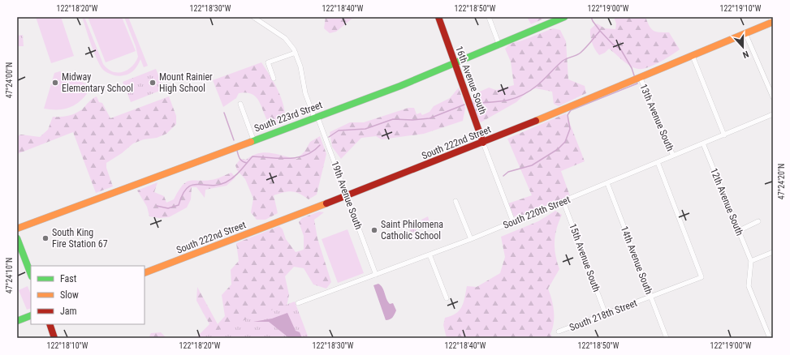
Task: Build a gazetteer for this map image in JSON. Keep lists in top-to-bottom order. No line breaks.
{"streets":{"street":["16th Avenue South","South 223rd Street","13th Avenue South","South 222nd Street","19th Avenue South","12th Avenue South","South 220th Street","15th Avenue South","14th Avenue South","South 218th Street"]},"crossings":[["16th Avenue South","South 223rd Street"],["16th Avenue South","South 222nd Street"],["16th Avenue South","South 220th Street"],["South 223rd Street","19th Avenue South"],["13th Avenue South","South 222nd Street"],["13th Avenue South","South 220th Street"],["13th Avenue South","South 218th Street"],["South 222nd Street","19th Avenue South"],["19th Avenue South","South 220th Street"],["12th Avenue South","South 220th Street"],["South 220th Street","15th Avenue South"],["South 220th Street","14th Avenue South"],["15th Avenue South","South 218th Street"],["14th Avenue South","South 218th Street"]],"places":["Midway Elementary School","Mount Rainier High School","Saint Philomena Catholic School","South King Fire Station 67"],"legend":["Fast","Slow","Jam"],"north":"bottom","coordinates":["122°18'20\"W","122°18'30\"W","122°18'40\"W","122°18'50\"W","122°19'00\"W","122°19'10\"W","47°24'00\"N","47°24'20\"N","47°24'10\"N","122°18'10\"W"]}
